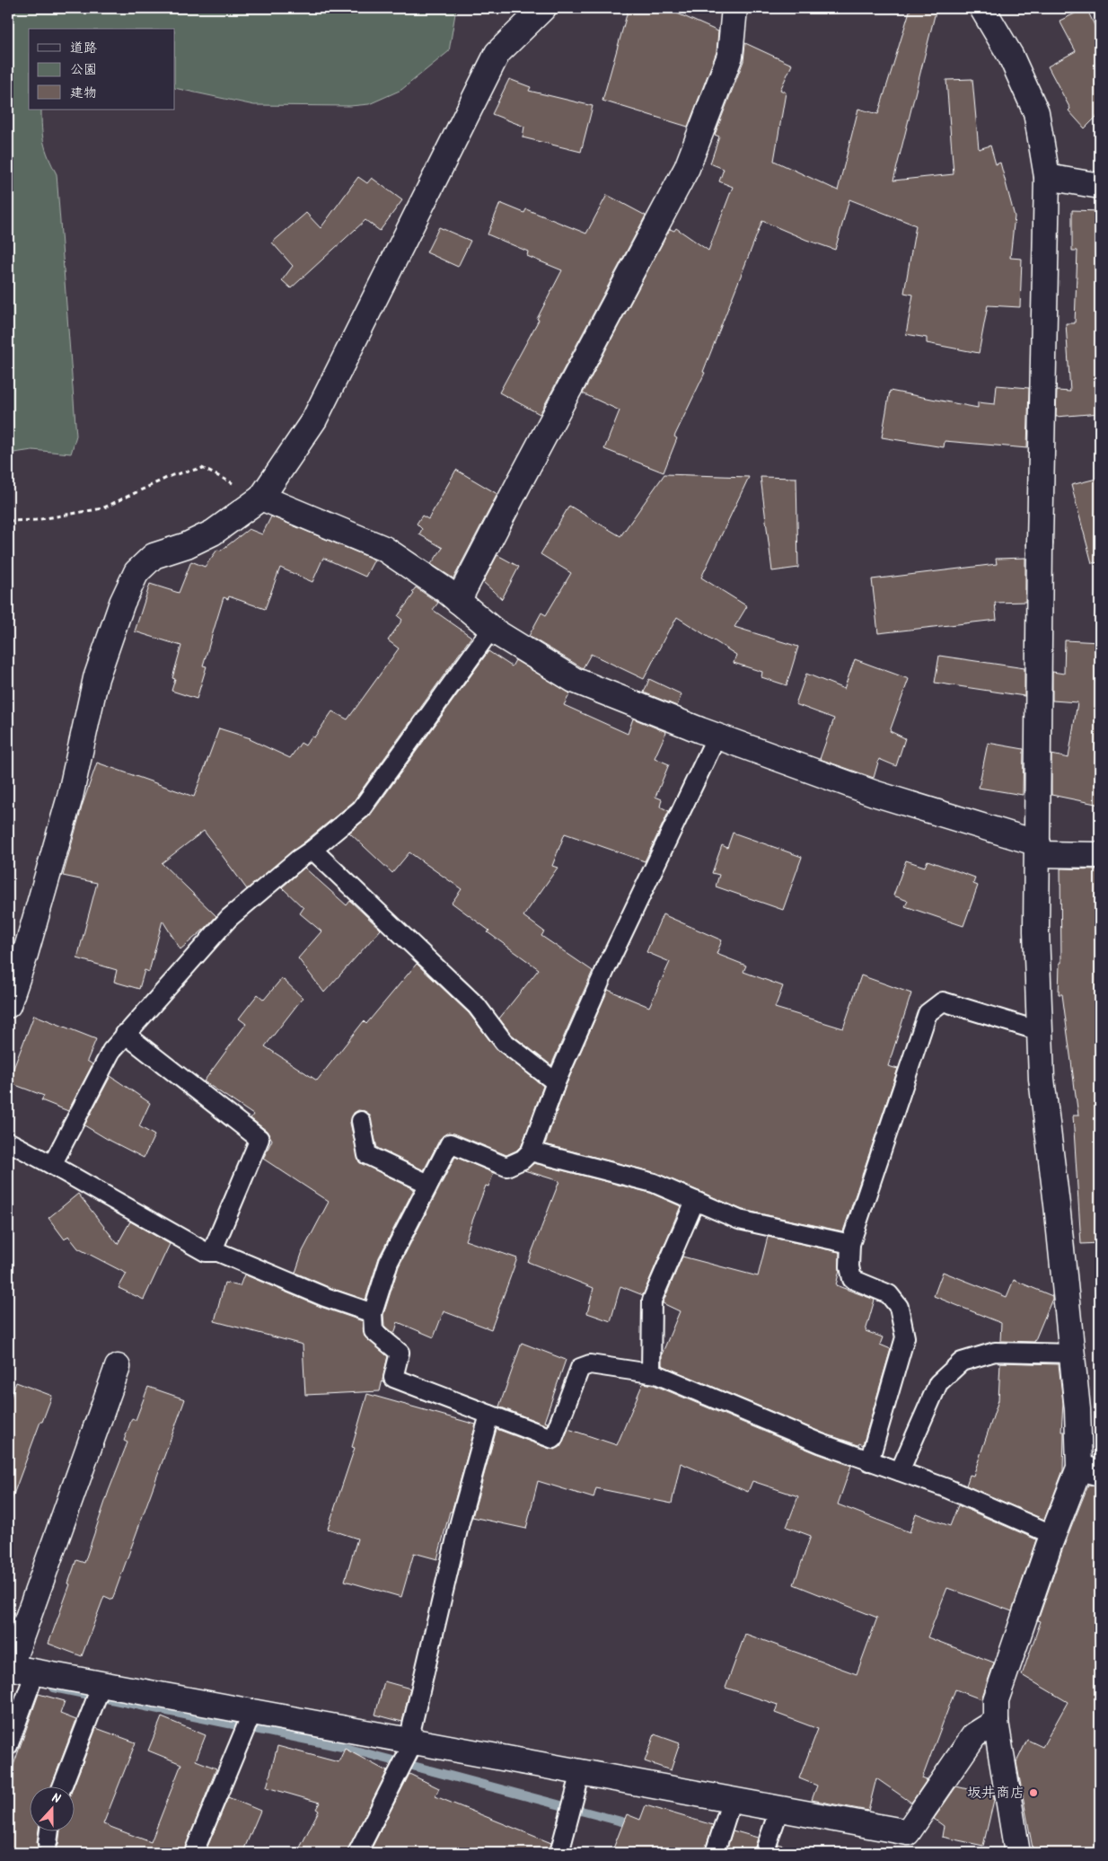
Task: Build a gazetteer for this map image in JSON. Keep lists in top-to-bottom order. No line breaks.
{"places":["坂井商店"],"legend":["道路","公園","建物"],"north":"top"}
